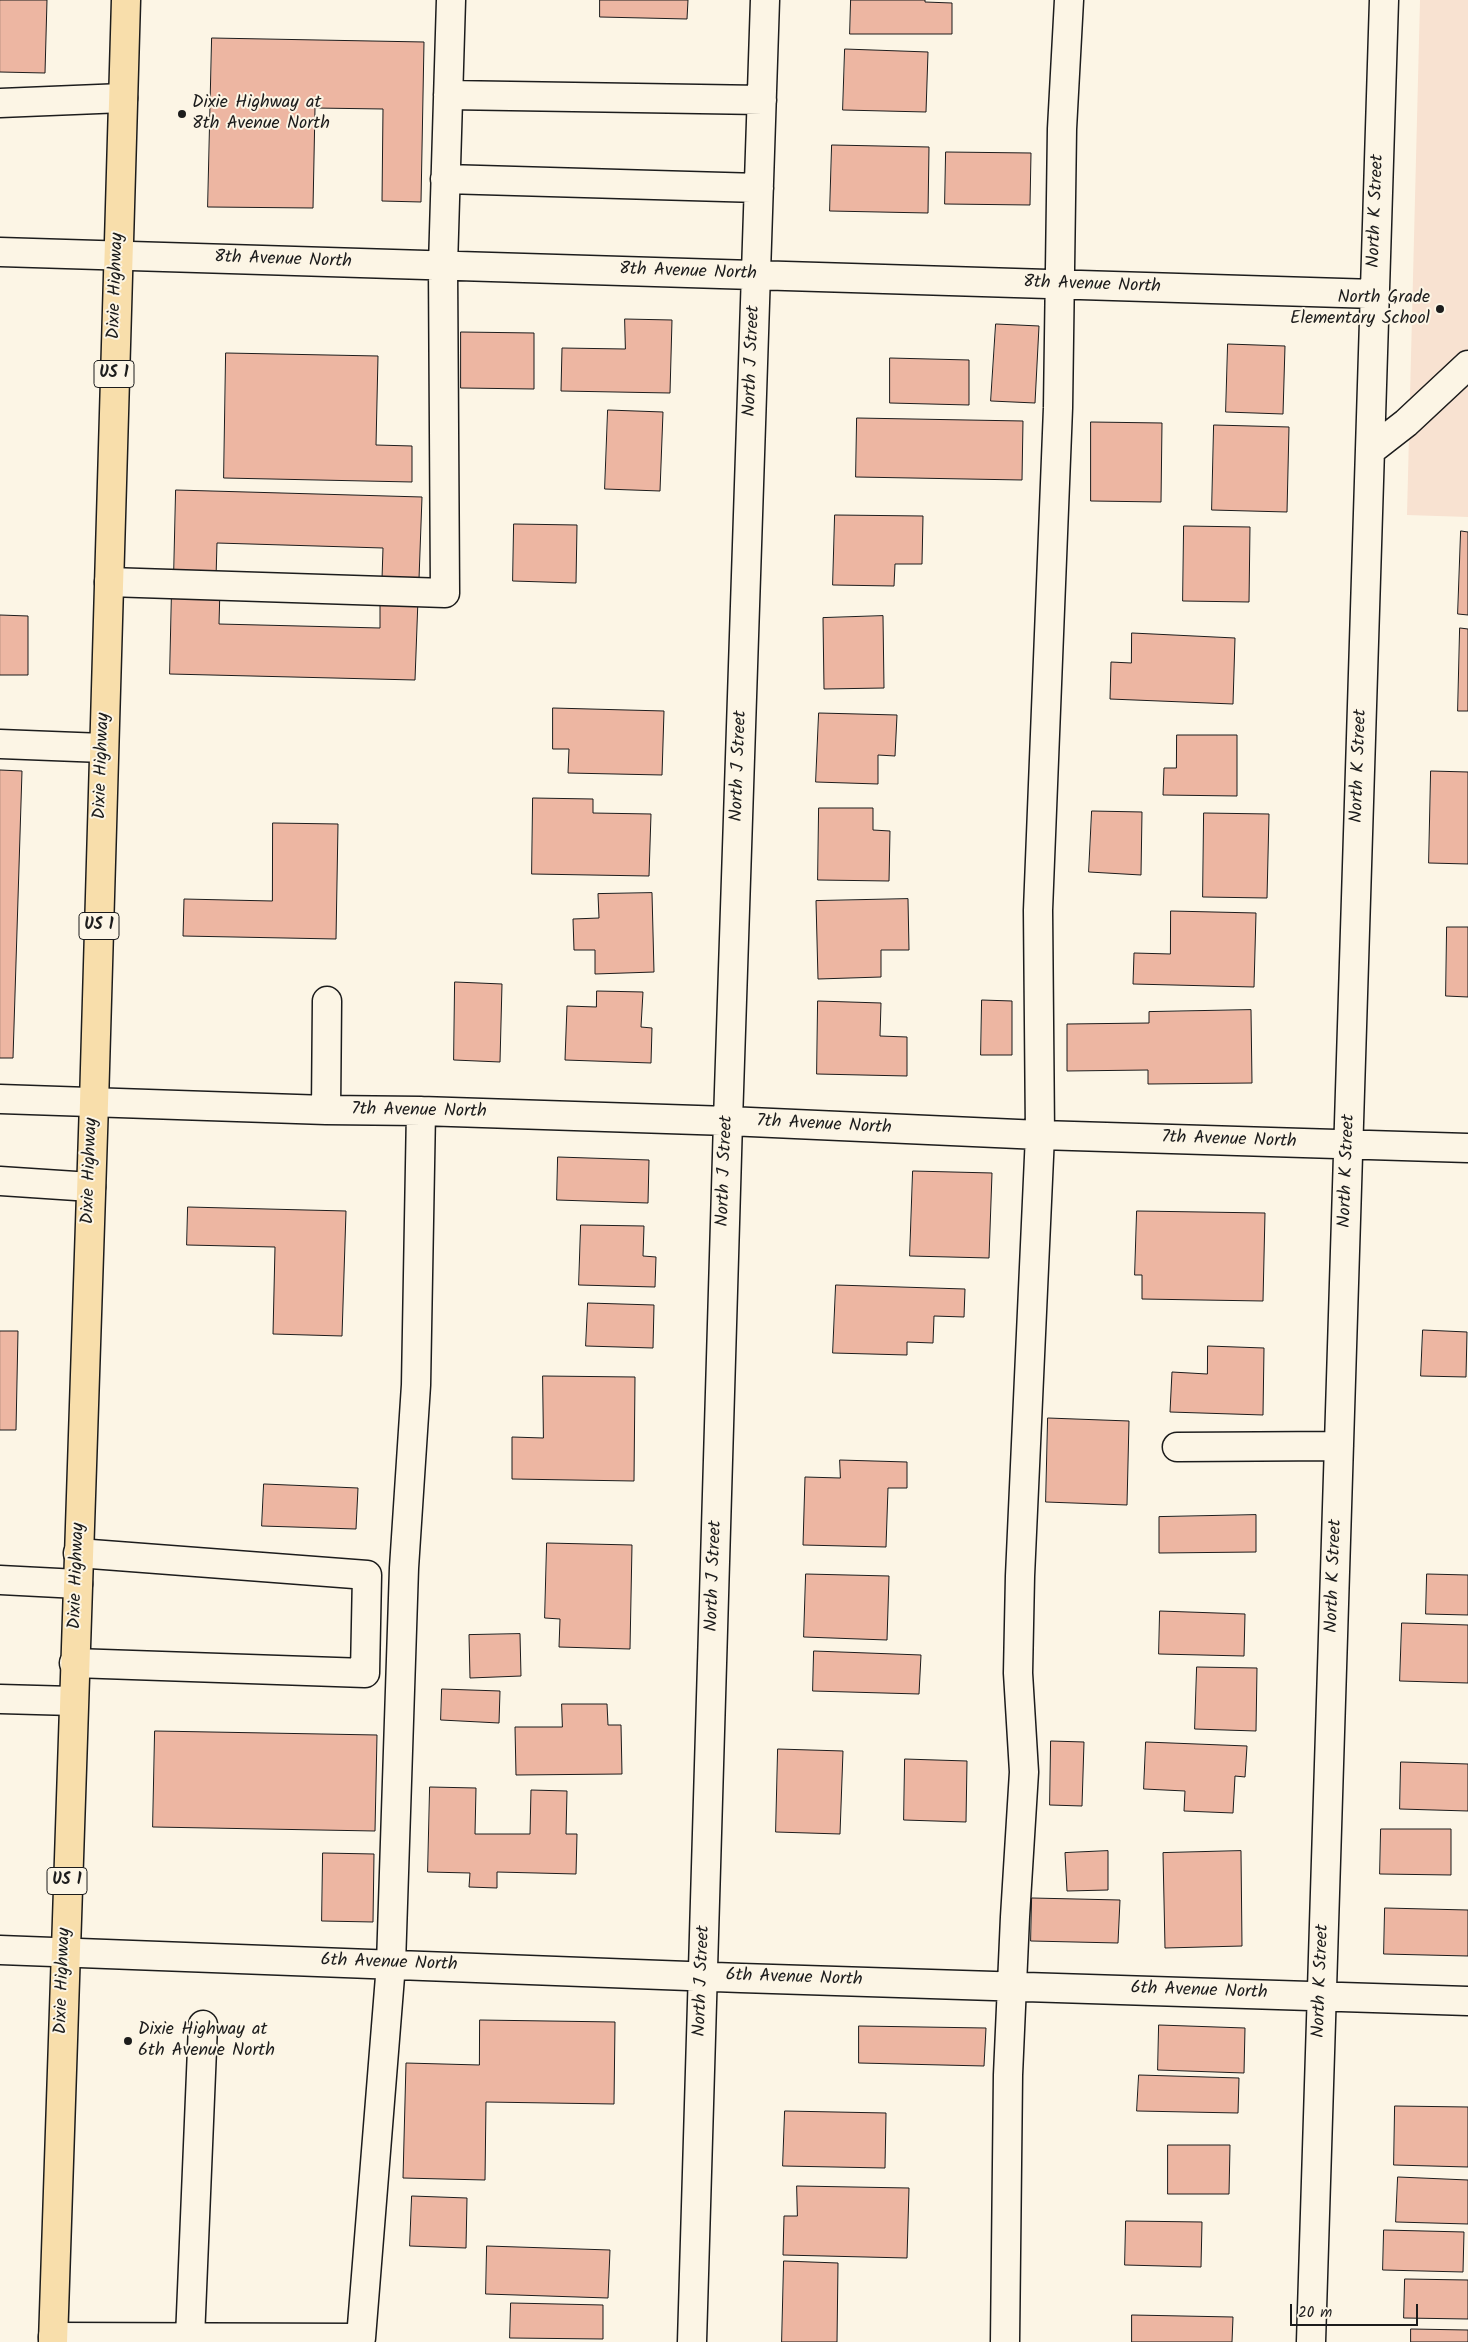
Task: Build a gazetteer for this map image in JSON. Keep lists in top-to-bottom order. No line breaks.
{"streets":{"main road":["Dixie Highway","US 1"],"street":["North K Street","8th Avenue North","North J Street","7th Avenue North","6th Avenue North"]},"crossings":[["North K Street","8th Avenue North"],["North K Street","7th Avenue North"],["North K Street","6th Avenue North"],["8th Avenue North","Dixie Highway"],["8th Avenue North","North J Street"],["Dixie Highway","7th Avenue North"],["Dixie Highway","6th Avenue North"],["North J Street","7th Avenue North"],["North J Street","6th Avenue North"]],"places":["Dixie Highway at 8th Avenue North","North Grade Elementary School","Dixie Highway at 6th Avenue North"],"scale_bar":"20 m"}
